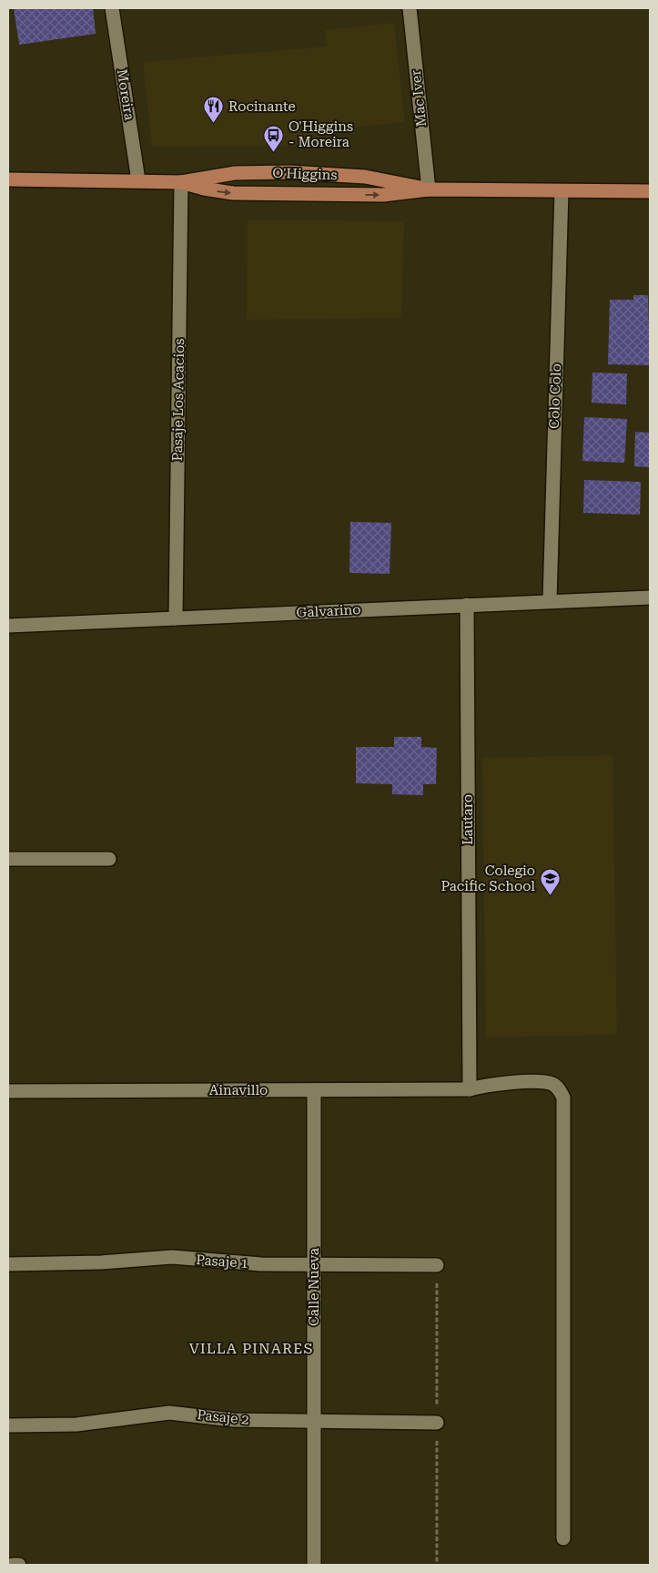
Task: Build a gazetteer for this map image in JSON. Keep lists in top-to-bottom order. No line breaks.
{"streets":{"main road":["O'Higgins"],"street":["Moreira","Mac Iver","Colo Colo","Pasaje Los Acacios","Galvarino","Lautaro","Ainavillo","Pasaje 1","Calle Nueva","Pasaje 2"]},"crossings":[["Moreira","O'Higgins"],["Mac Iver","O'Higgins"],["O'Higgins","Colo Colo"],["O'Higgins","Pasaje Los Acacios"],["Colo Colo","Galvarino"],["Pasaje Los Acacios","Galvarino"],["Galvarino","Lautaro"],["Lautaro","Ainavillo"],["Ainavillo","Calle Nueva"],["Pasaje 1","Calle Nueva"],["Calle Nueva","Pasaje 2"]],"districts":["VILLA PINARES"],"places":{"restaurant":["Rocinante"],"bus stop":["O'Higgins - Moreira"],"school or university":["Colegio Pacific School"]}}
